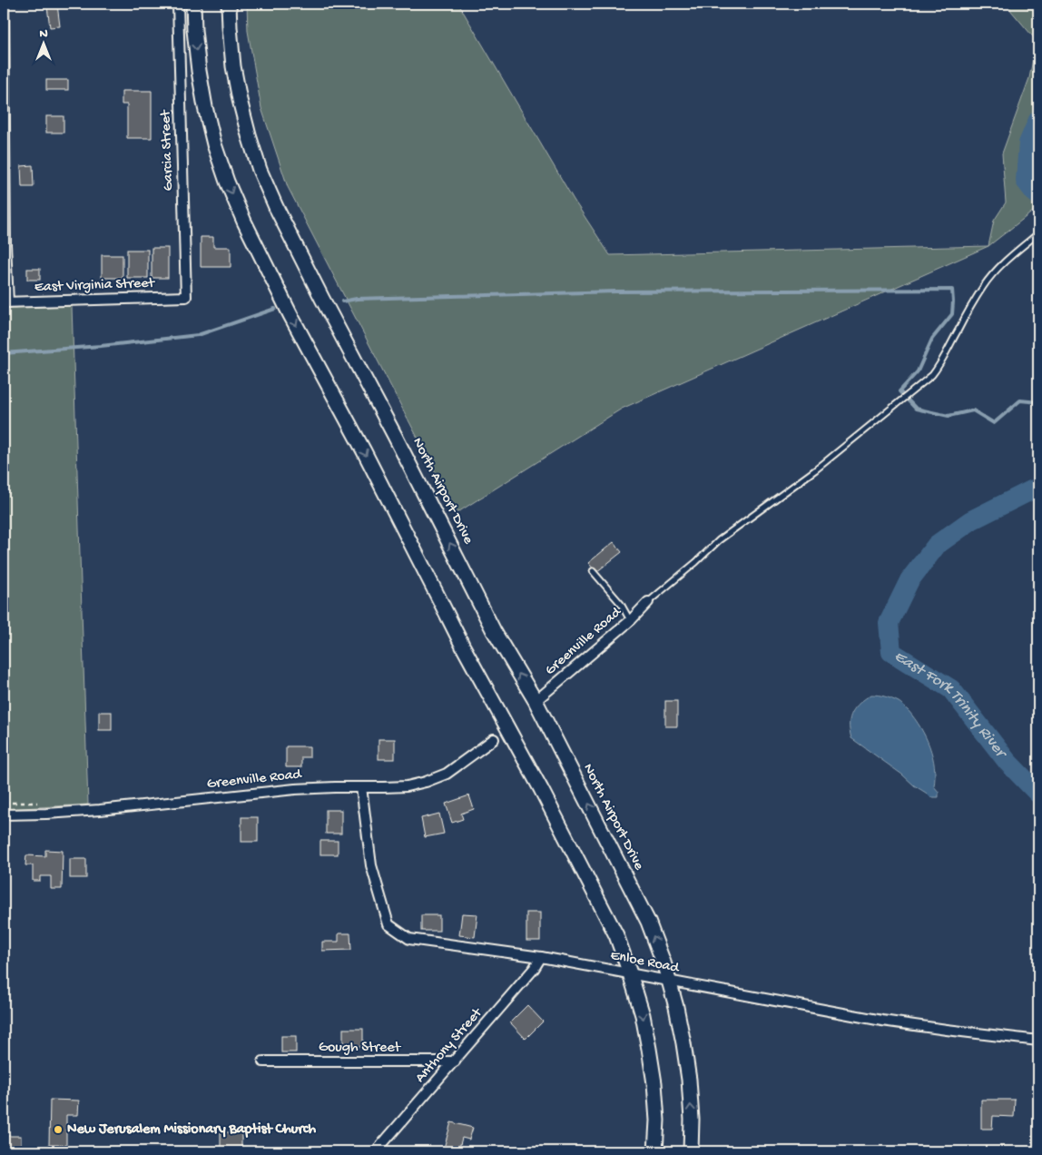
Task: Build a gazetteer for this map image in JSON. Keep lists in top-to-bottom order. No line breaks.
{"streets":{"main road":["North Airport Drive"],"street":["Garcia Street","East Virginia Street","Greenville Road","Enloe Road","Anthony Street","Gough Street"]},"crossings":[["Garcia Street","East Virginia Street"],["North Airport Drive","Greenville Road"],["North Airport Drive","Enloe Road"],["Greenville Road","Enloe Road"],["Enloe Road","Anthony Street"],["Anthony Street","Gough Street"]],"water":["East Fork Trinity River"],"places":["New Jerusalem Missionary Baptist Church"],"north":"top"}
